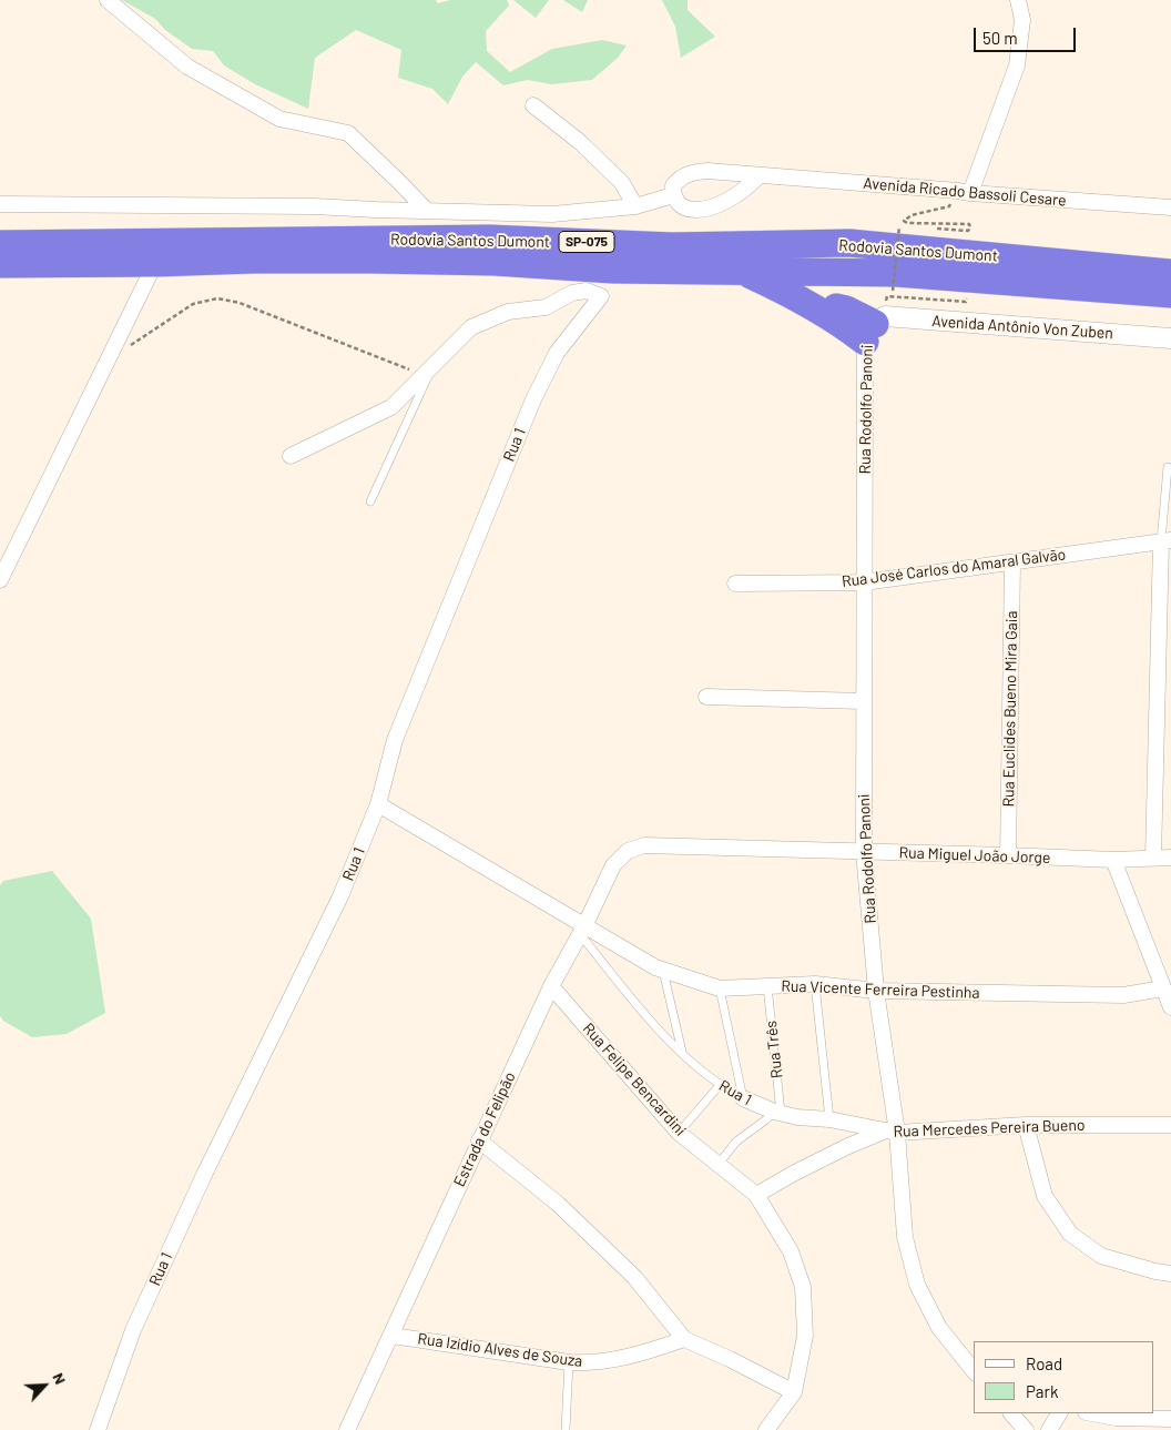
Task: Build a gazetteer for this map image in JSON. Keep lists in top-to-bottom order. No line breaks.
{"streets":{"highway":["Rodovia Santos Dumont","SP-075"],"street":["Avenida Ricado Bassoli Cesare","Avenida Antônio Von Zuben","Rua Rodolfo Panoni","Rua 1","Rua José Carlos do Amaral Galvão","Rua Euclides Bueno Mira Gaia","Rua Miguel João Jorge","Rua Vicente Ferreira Pestinha","Rua Felipe Bencardini","Rua Mercedes Pereira Bueno","Estrada do Felipão","Rua Izídio Alves de Souza"],"lane":["Rua Três"]},"crossings":[["Avenida Antônio Von Zuben","Rua Rodolfo Panoni"],["Rua Rodolfo Panoni","Rua 1"],["Rua Rodolfo Panoni","Rua José Carlos do Amaral Galvão"],["Rua Rodolfo Panoni","Rua Miguel João Jorge"],["Rua Rodolfo Panoni","Rua Vicente Ferreira Pestinha"],["Rua Rodolfo Panoni","Rua Mercedes Pereira Bueno"],["Rua 1","Rua Vicente Ferreira Pestinha"],["Rua 1","Rua Três"],["Rua 1","Rua Mercedes Pereira Bueno"],["Rua 1","Estrada do Felipão"],["Rua José Carlos do Amaral Galvão","Rua Euclides Bueno Mira Gaia"],["Rua Euclides Bueno Mira Gaia","Rua Miguel João Jorge"],["Rua Miguel João Jorge","Estrada do Felipão"],["Rua Vicente Ferreira Pestinha","Rua Três"],["Rua Vicente Ferreira Pestinha","Estrada do Felipão"],["Rua Felipe Bencardini","Rua Mercedes Pereira Bueno"],["Rua Felipe Bencardini","Estrada do Felipão"],["Estrada do Felipão","Rua Izídio Alves de Souza"]],"legend":["Road","Park"],"scale_bar":"50 m","north":"top right"}
